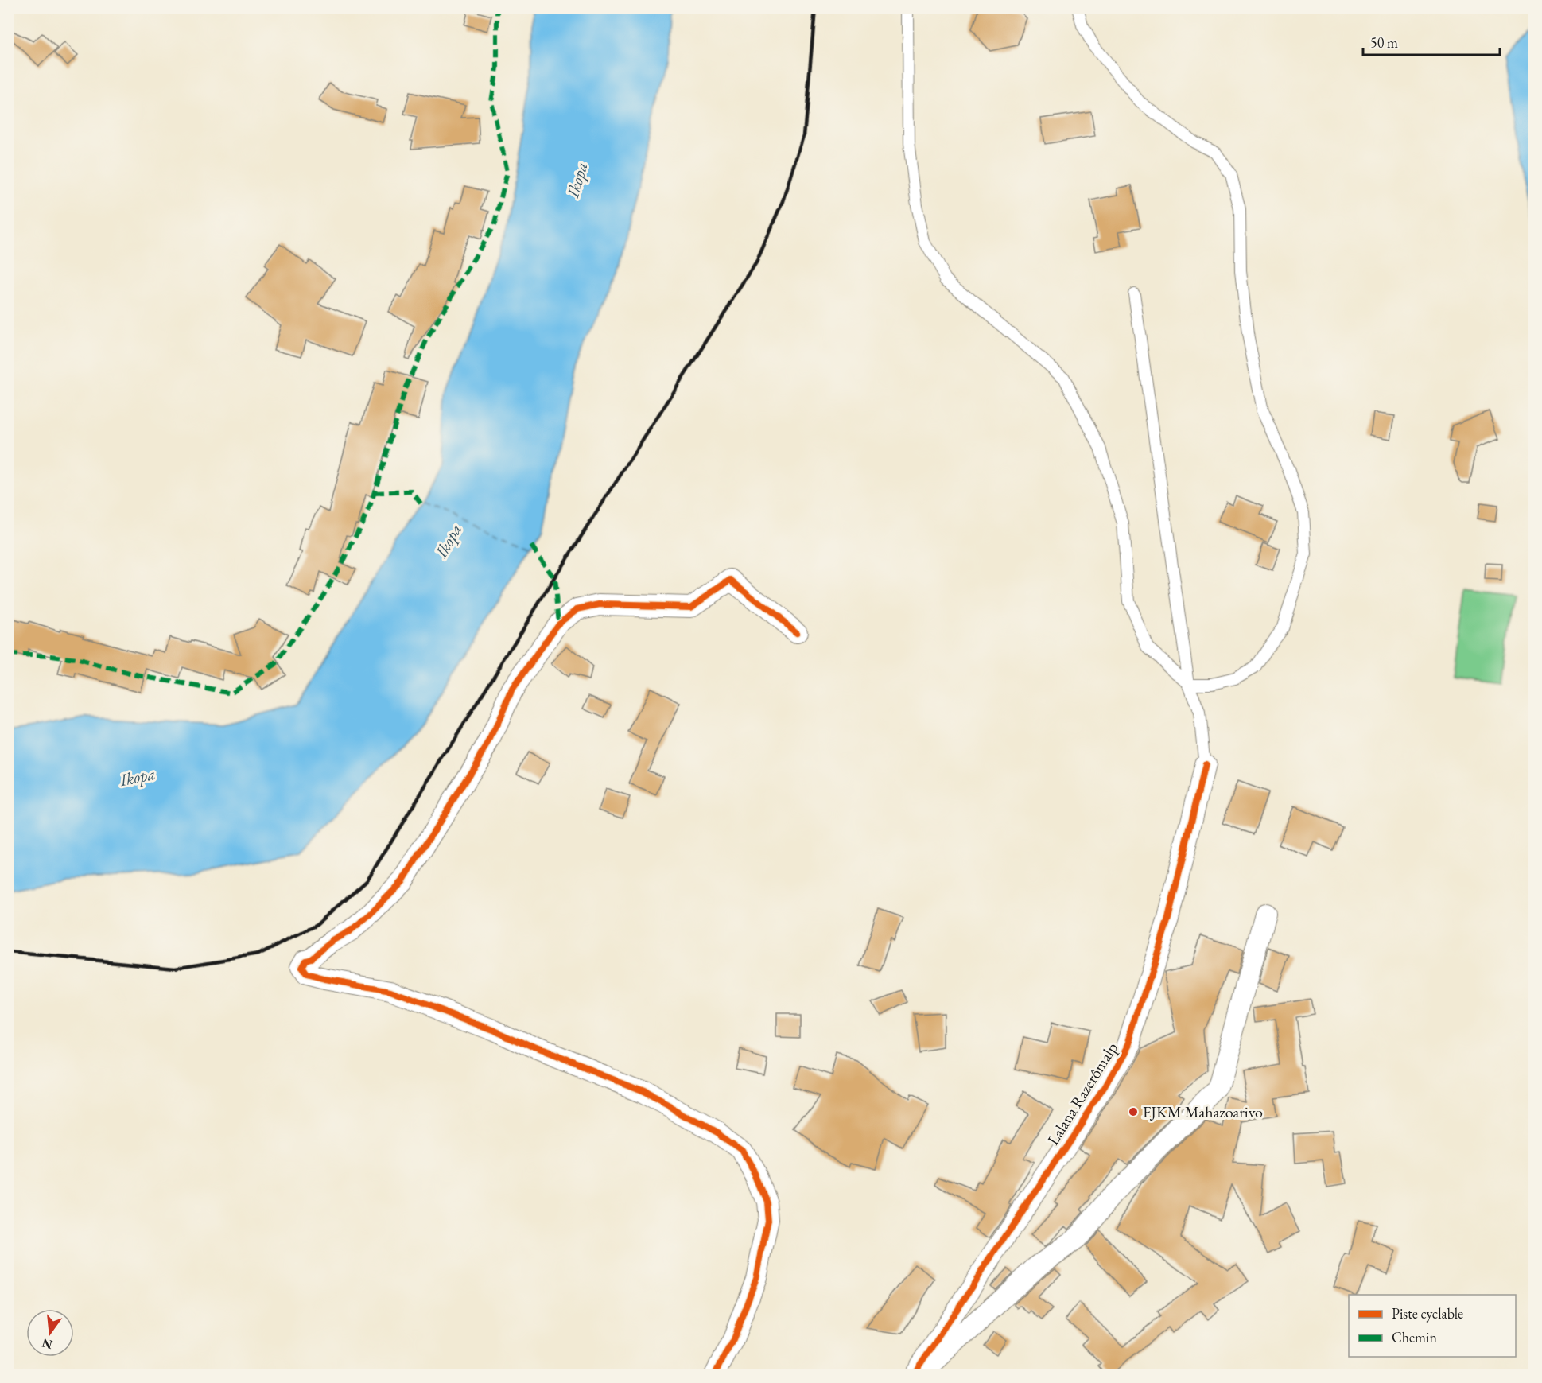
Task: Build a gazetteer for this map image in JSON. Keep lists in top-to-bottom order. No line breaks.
{"streets":{"street":["Lalana Razerômalp"]},"water":["Ikopa"],"places":["FJKM Mahazoarivo"],"legend":["Piste cyclable","Chemin"],"scale_bar":"50 m","north":"bottom"}
